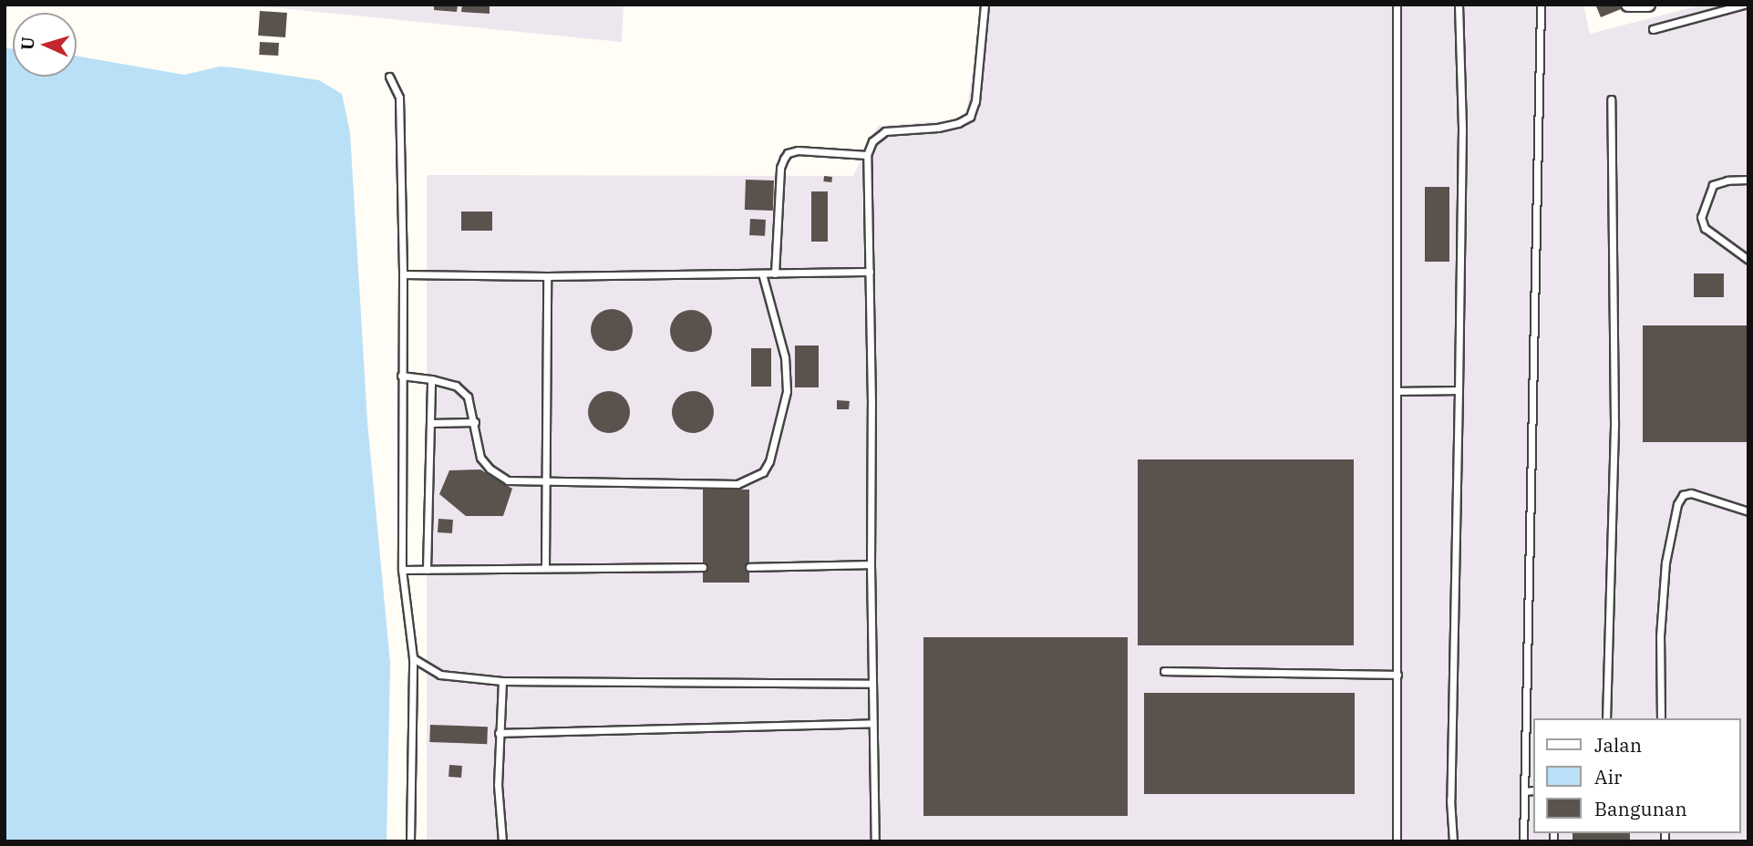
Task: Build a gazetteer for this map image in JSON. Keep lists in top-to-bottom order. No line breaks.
{"legend":["Jalan","Air","Bangunan"],"north":"left"}
